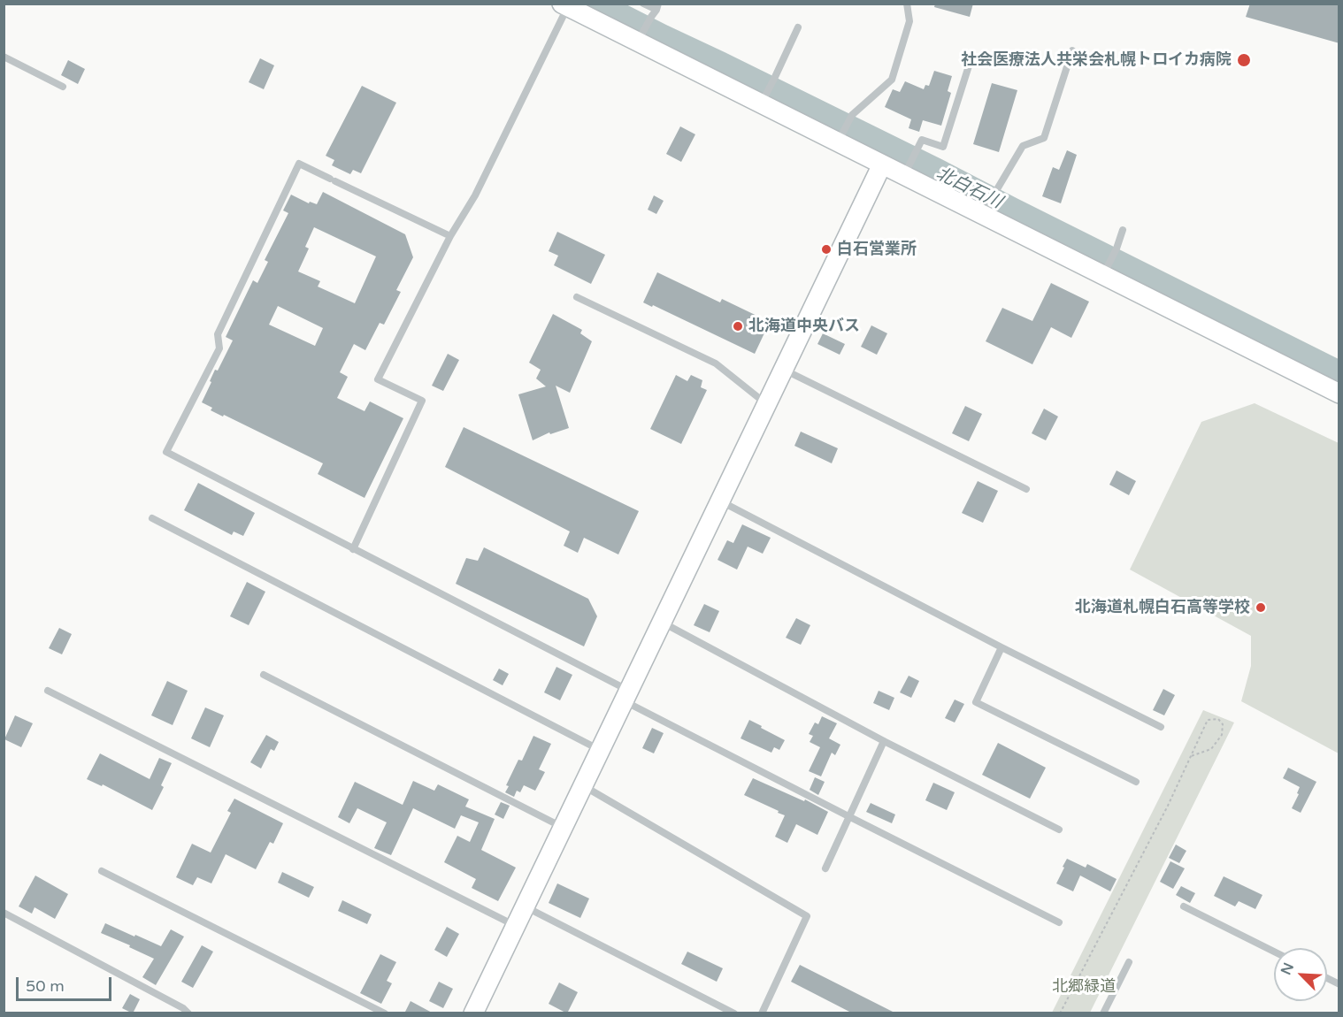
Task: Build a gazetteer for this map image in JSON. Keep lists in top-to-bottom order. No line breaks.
{"water":["北白石川"],"parks":["北郷緑道"],"places":["社会医療法人共栄会札幌トロイカ病院","白石営業所","北海道中央バス","北海道札幌白石高等学校"],"scale_bar":"50 m","north":"top left"}
